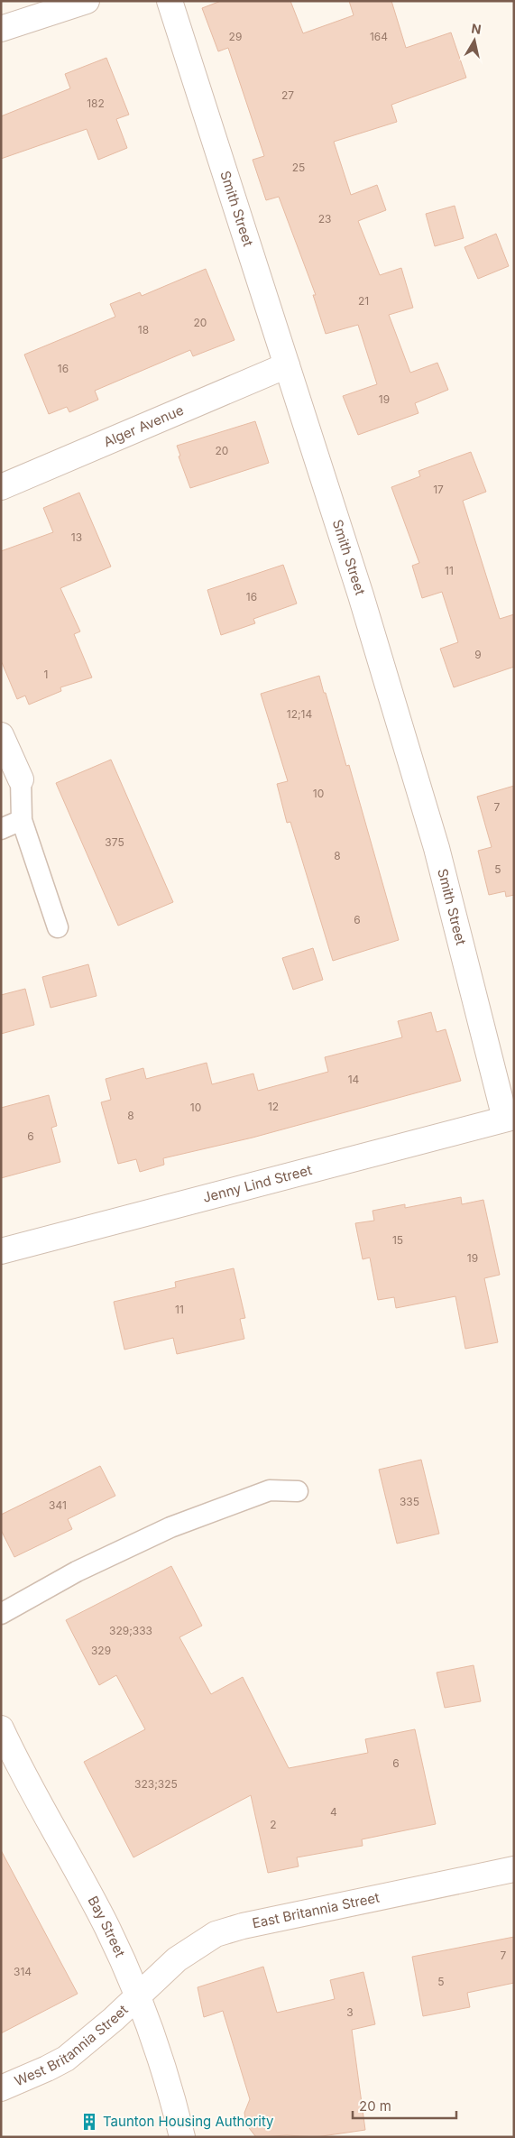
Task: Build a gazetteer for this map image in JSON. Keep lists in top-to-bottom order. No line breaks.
{"streets":{"street":["Smith Street","Alger Avenue","Jenny Lind Street","East Britannia Street","Bay Street","West Britannia Street"]},"crossings":[["Smith Street","Alger Avenue"],["Smith Street","Jenny Lind Street"],["East Britannia Street","Bay Street"],["East Britannia Street","West Britannia Street"],["Bay Street","West Britannia Street"]],"places":{"building":["Taunton Housing Authority"]},"house_numbers":["29","164","27","182","25","23","21","20","18","16","19","20","17","13","11","16","9","1","12;14","10","7","375","8","5","6","14","12","10","8","6","15","19","11","335","341","329;333","329","6","323;325","4","2","7","314","5","3"],"scale_bar":"20 m","north":"top"}
